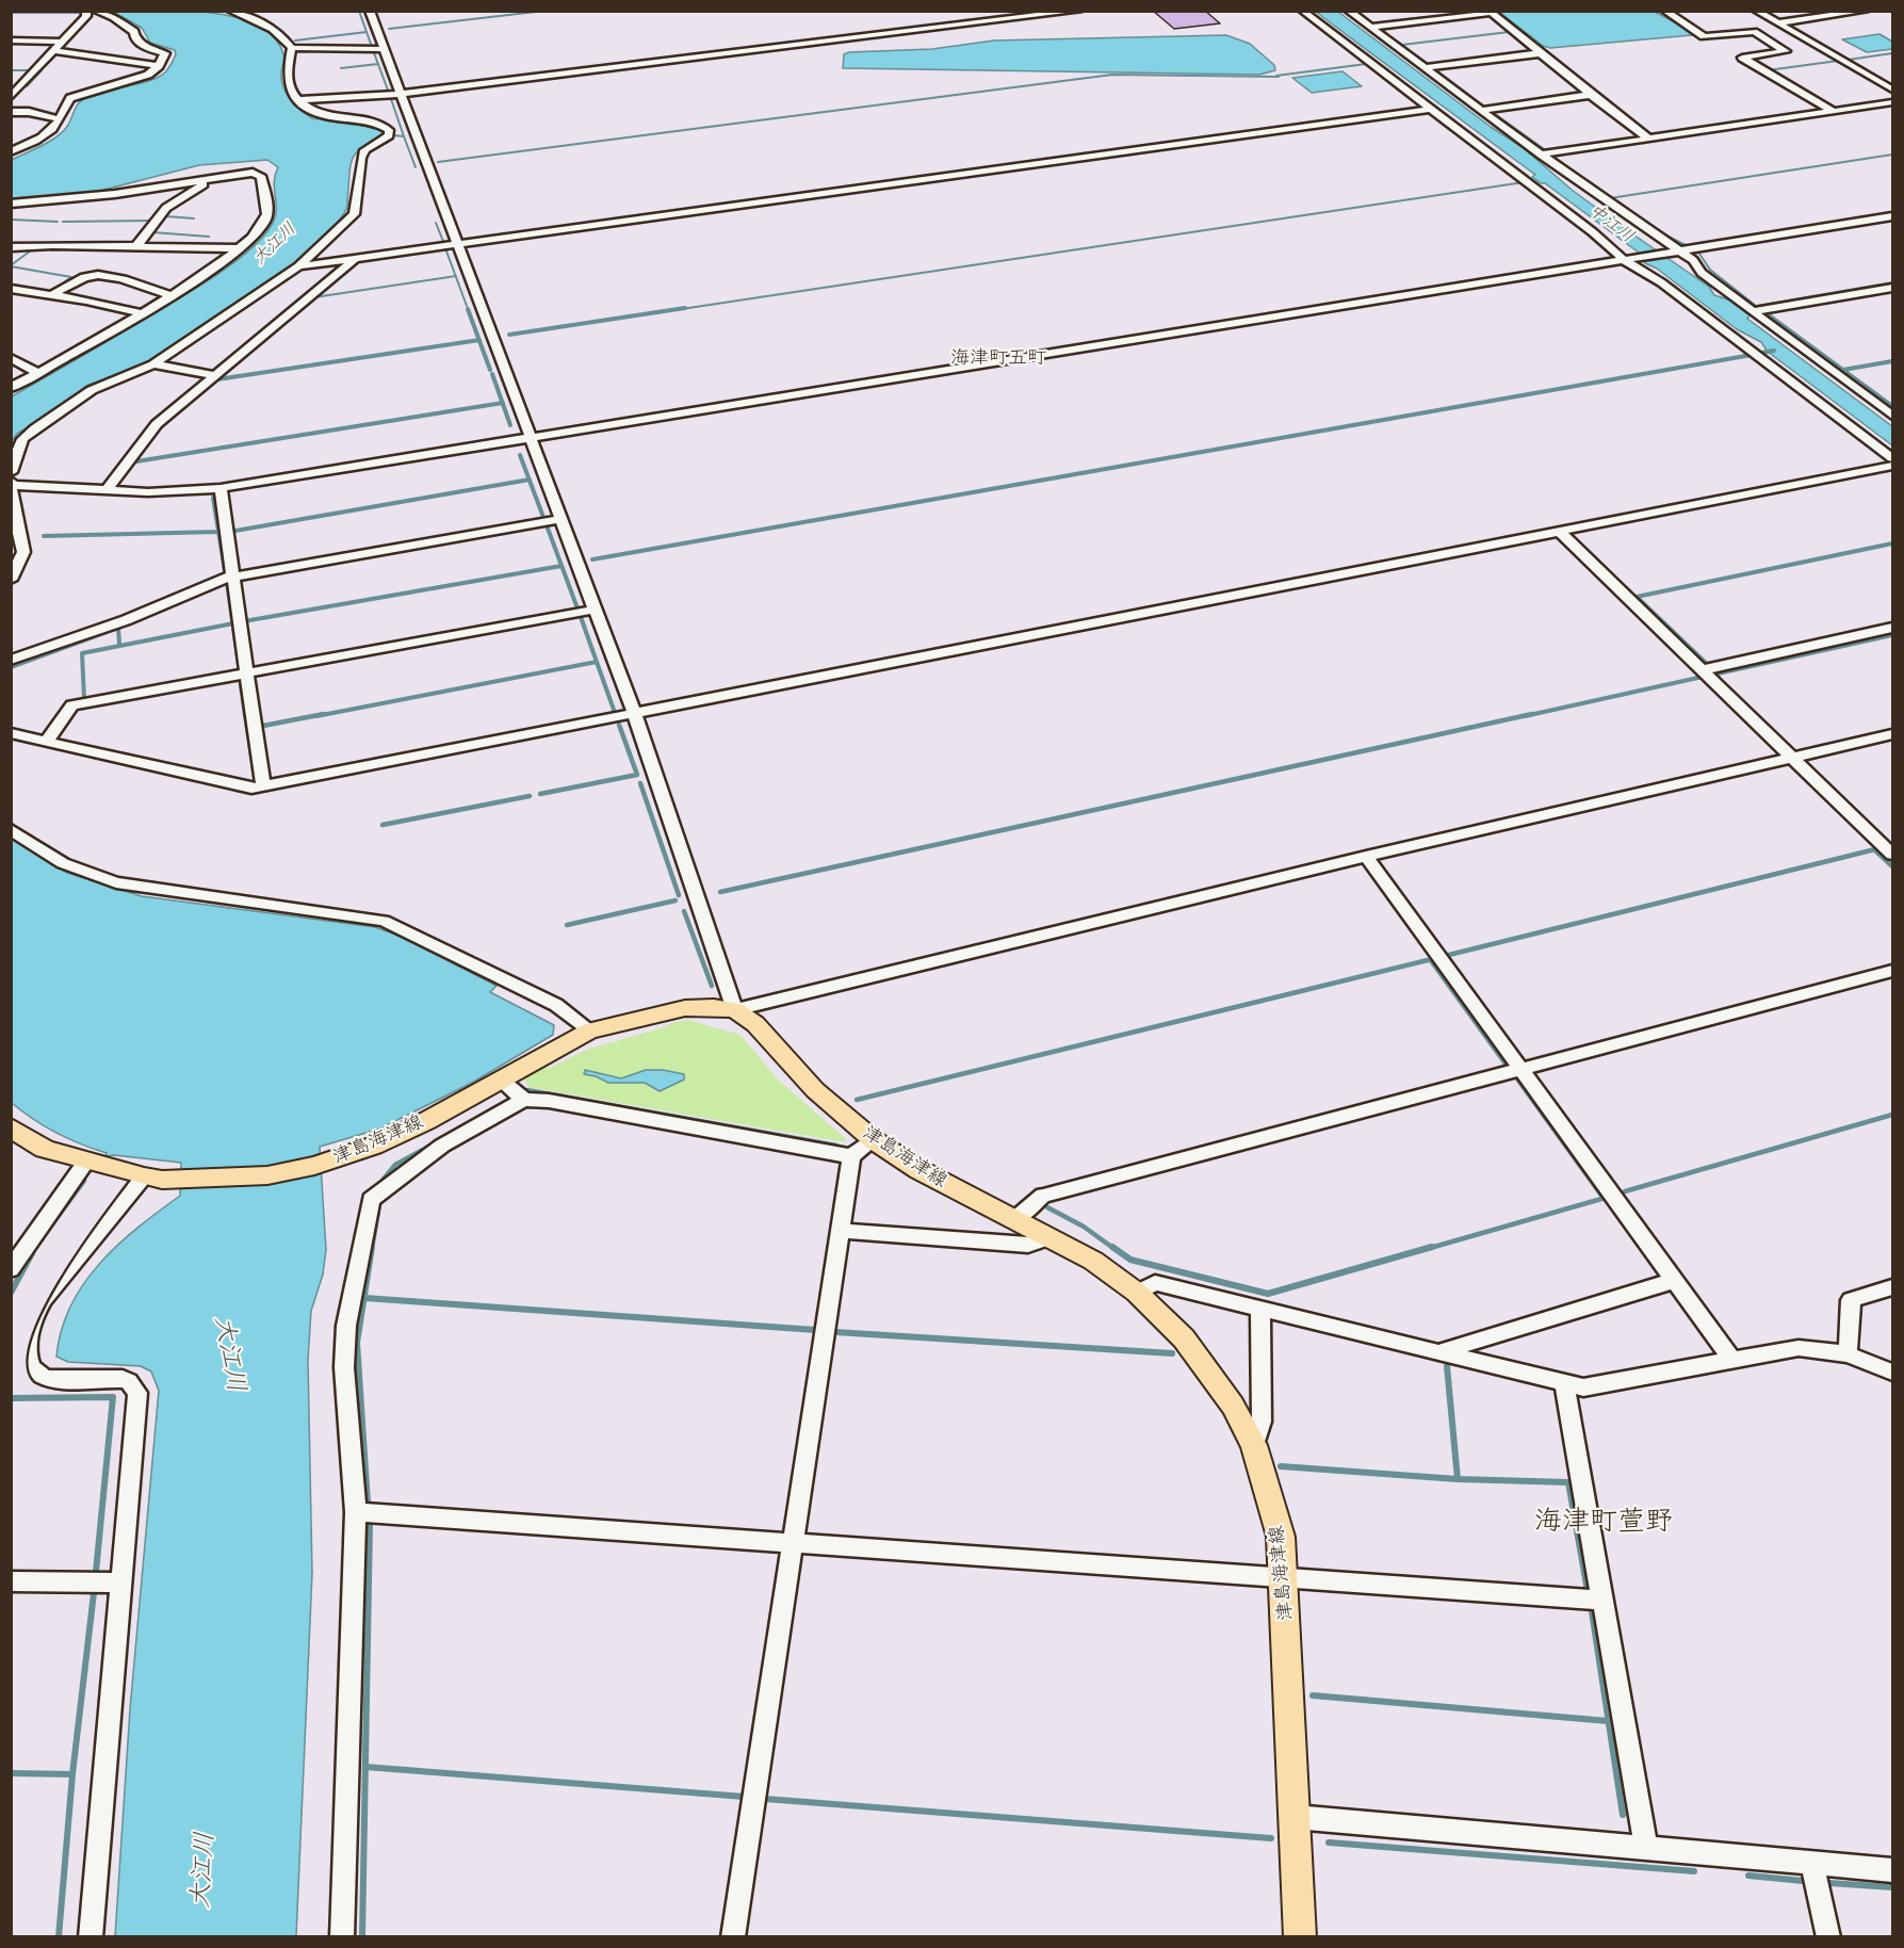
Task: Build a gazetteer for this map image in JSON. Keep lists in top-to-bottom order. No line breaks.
{"streets":{"main road":["津島海津線"]},"districts":["海津町五町","海津町萱野"],"water":["中江川","大江川"]}
